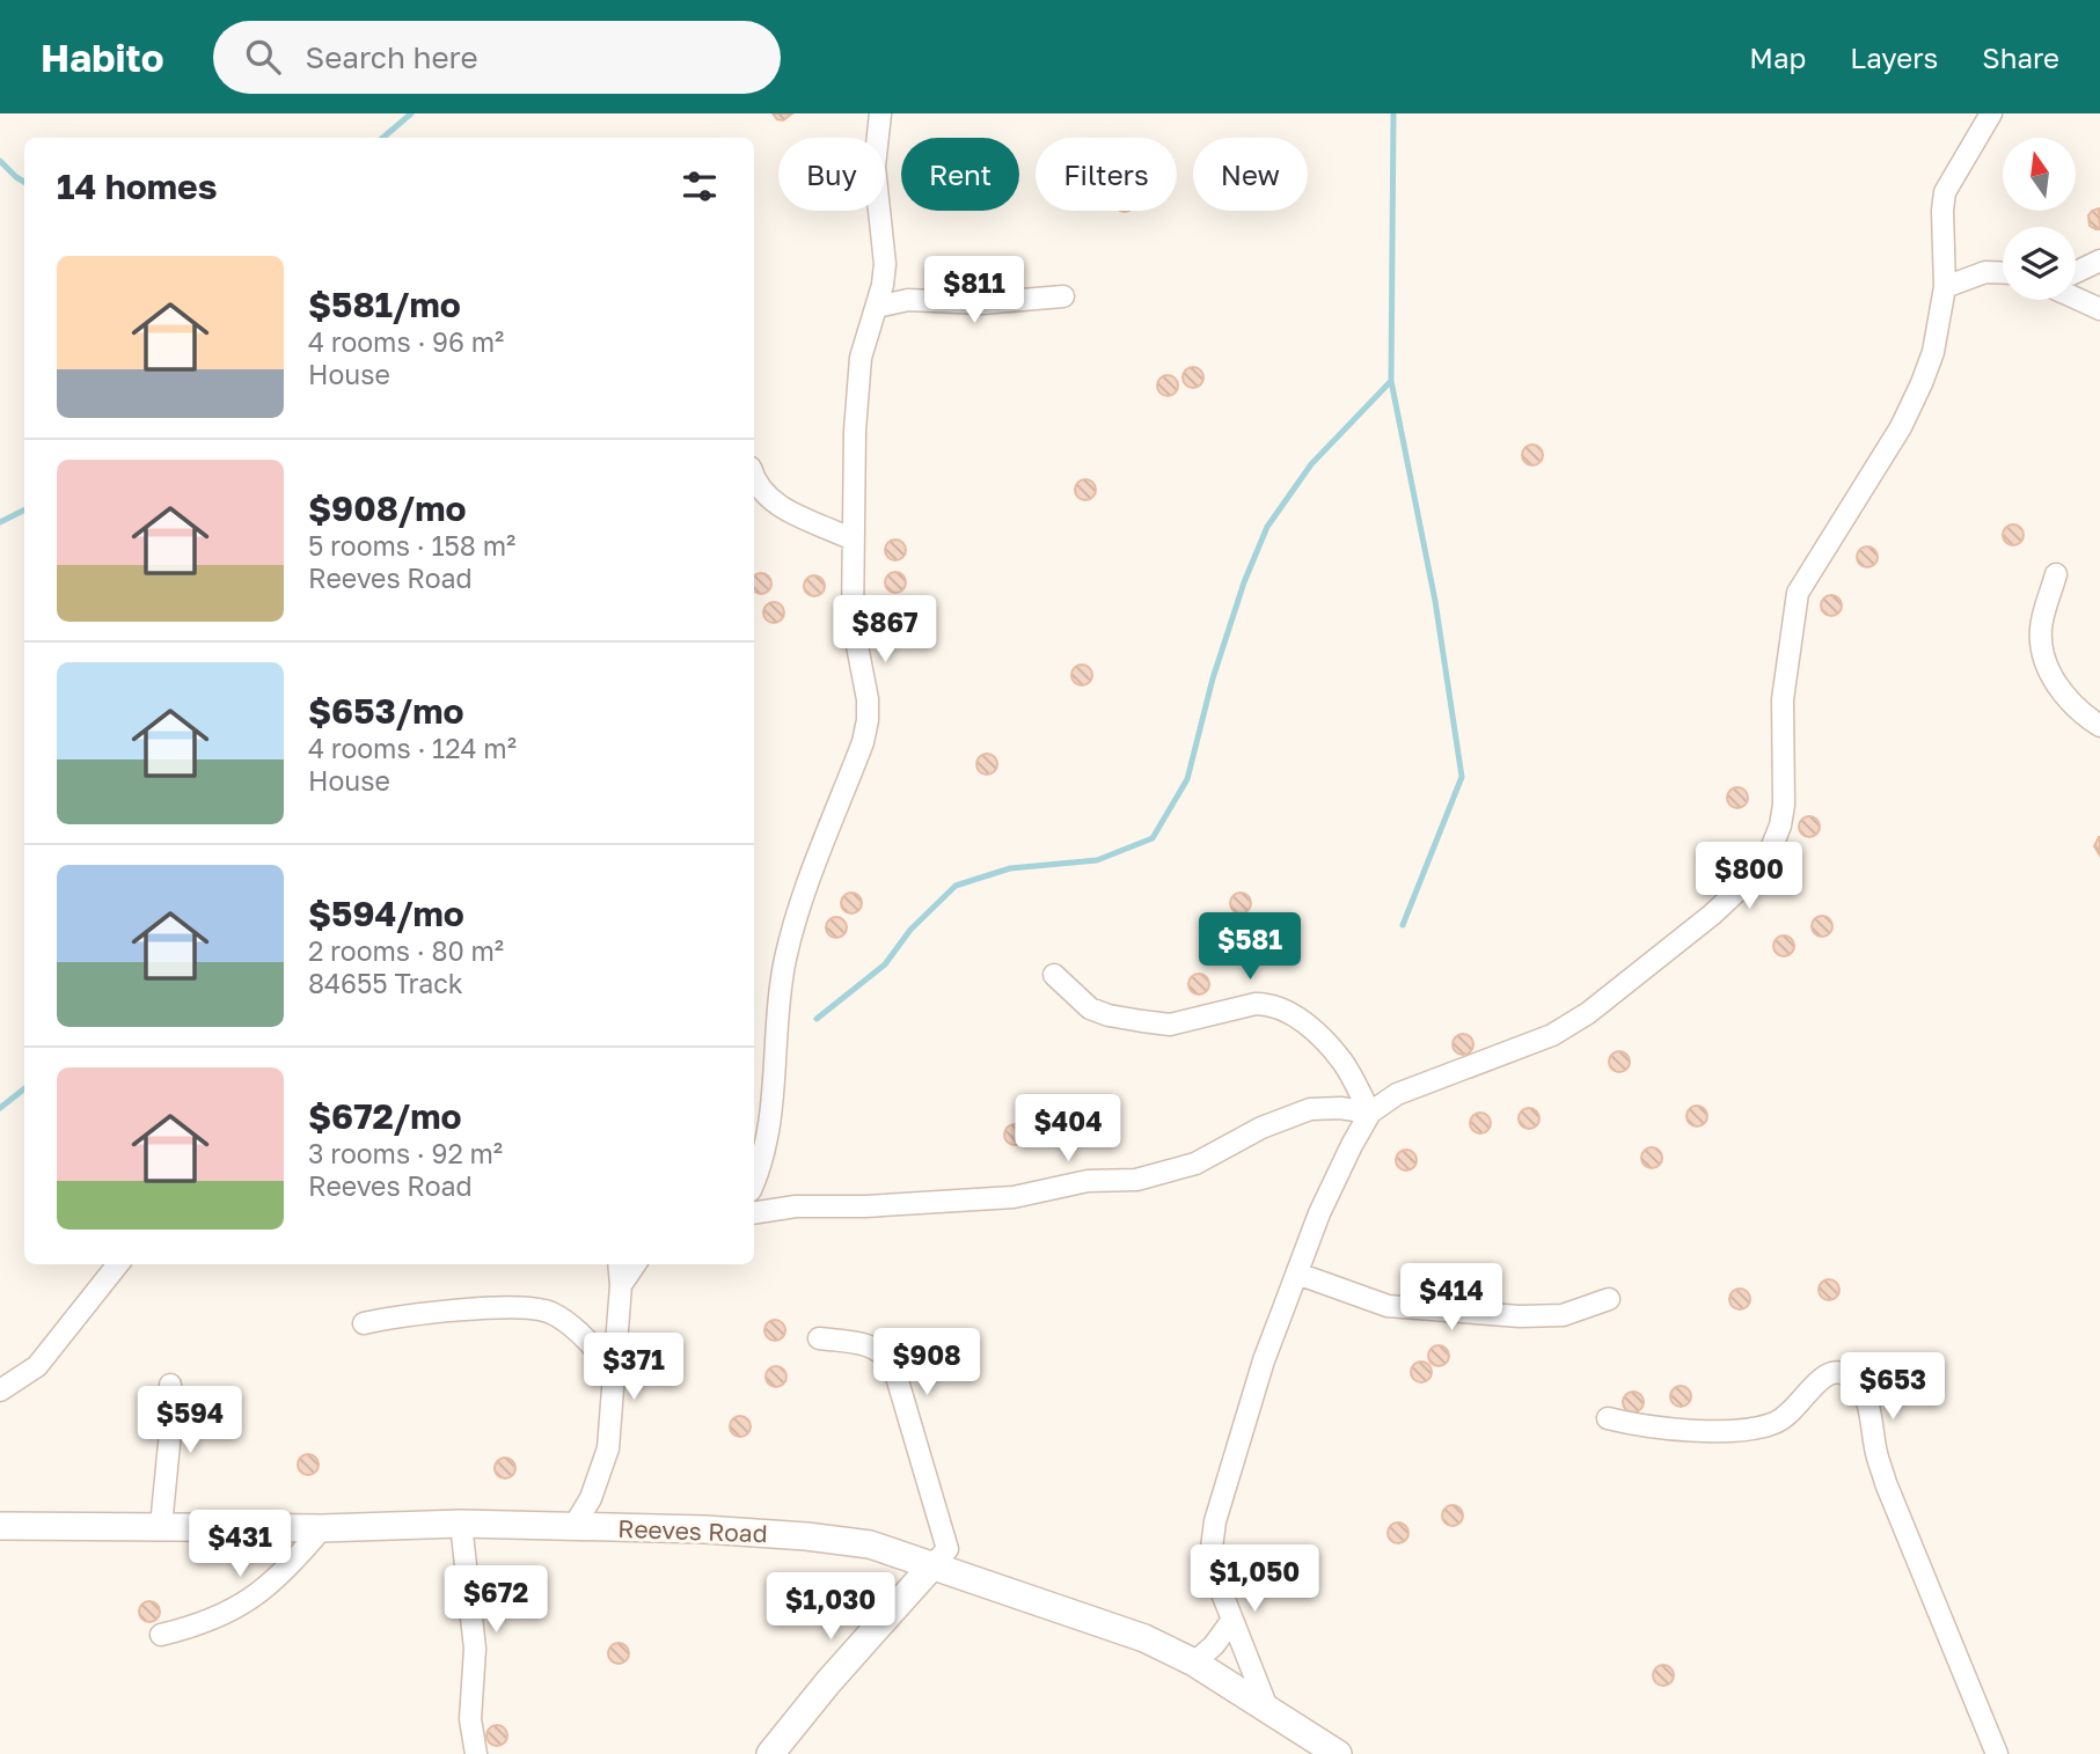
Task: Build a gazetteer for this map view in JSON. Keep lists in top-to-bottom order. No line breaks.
{"streets":{"street":["Reeves Road"]},"north":"top","page":{"header":"Habito","search":"Search here","nav":["Map","Layers","Share"],"chip":["Buy","Rent","Filters","New"],"heading":"14 homes","list":[{"name":"$581/mo","note":"4 rooms · 96 m² · House"},{"name":"$908/mo","note":"5 rooms · 158 m² · Reeves Road"},{"name":"$653/mo","note":"4 rooms · 124 m² · House"},{"name":"$594/mo","note":"2 rooms · 80 m² · 84655 Track"},{"name":"$672/mo","note":"3 rooms · 92 m² · Reeves Road"}],"price":["$811","$867","$800","$581","$404","$414","$908","$371","$653","$594","$431","$1,050","$672","$1,030"]}}
